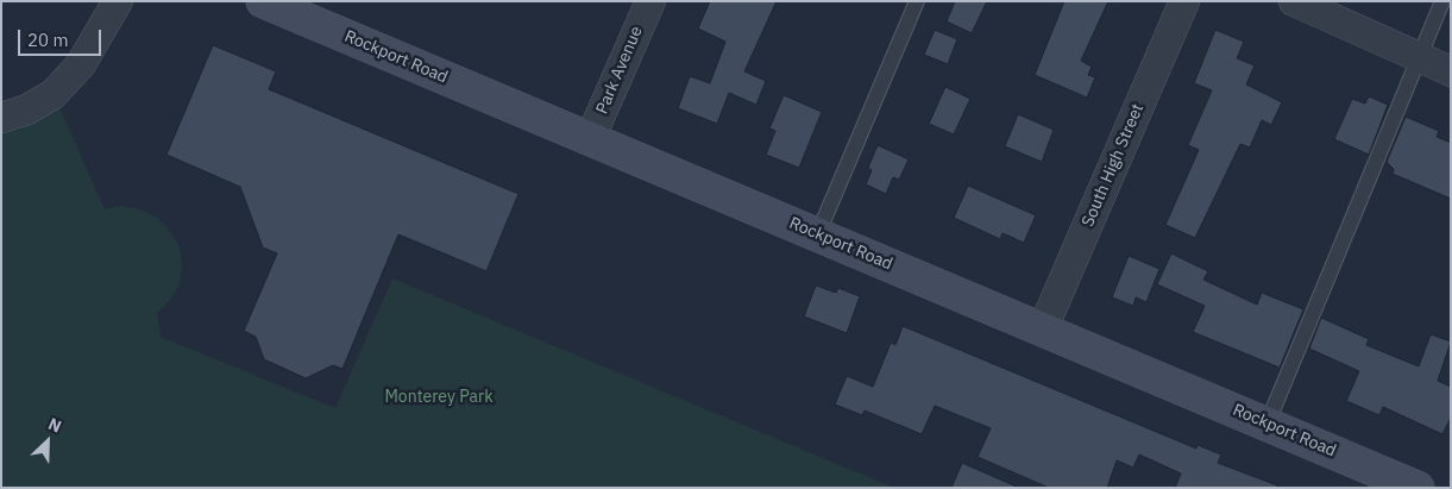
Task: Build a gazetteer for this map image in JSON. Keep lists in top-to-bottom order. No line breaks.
{"streets":{"street":["Rockport Road","Park Avenue","South High Street"]},"crossings":[["Rockport Road","Park Avenue"],["Rockport Road","South High Street"]],"parks":["Monterey Park"],"scale_bar":"20 m","north":"top right"}
